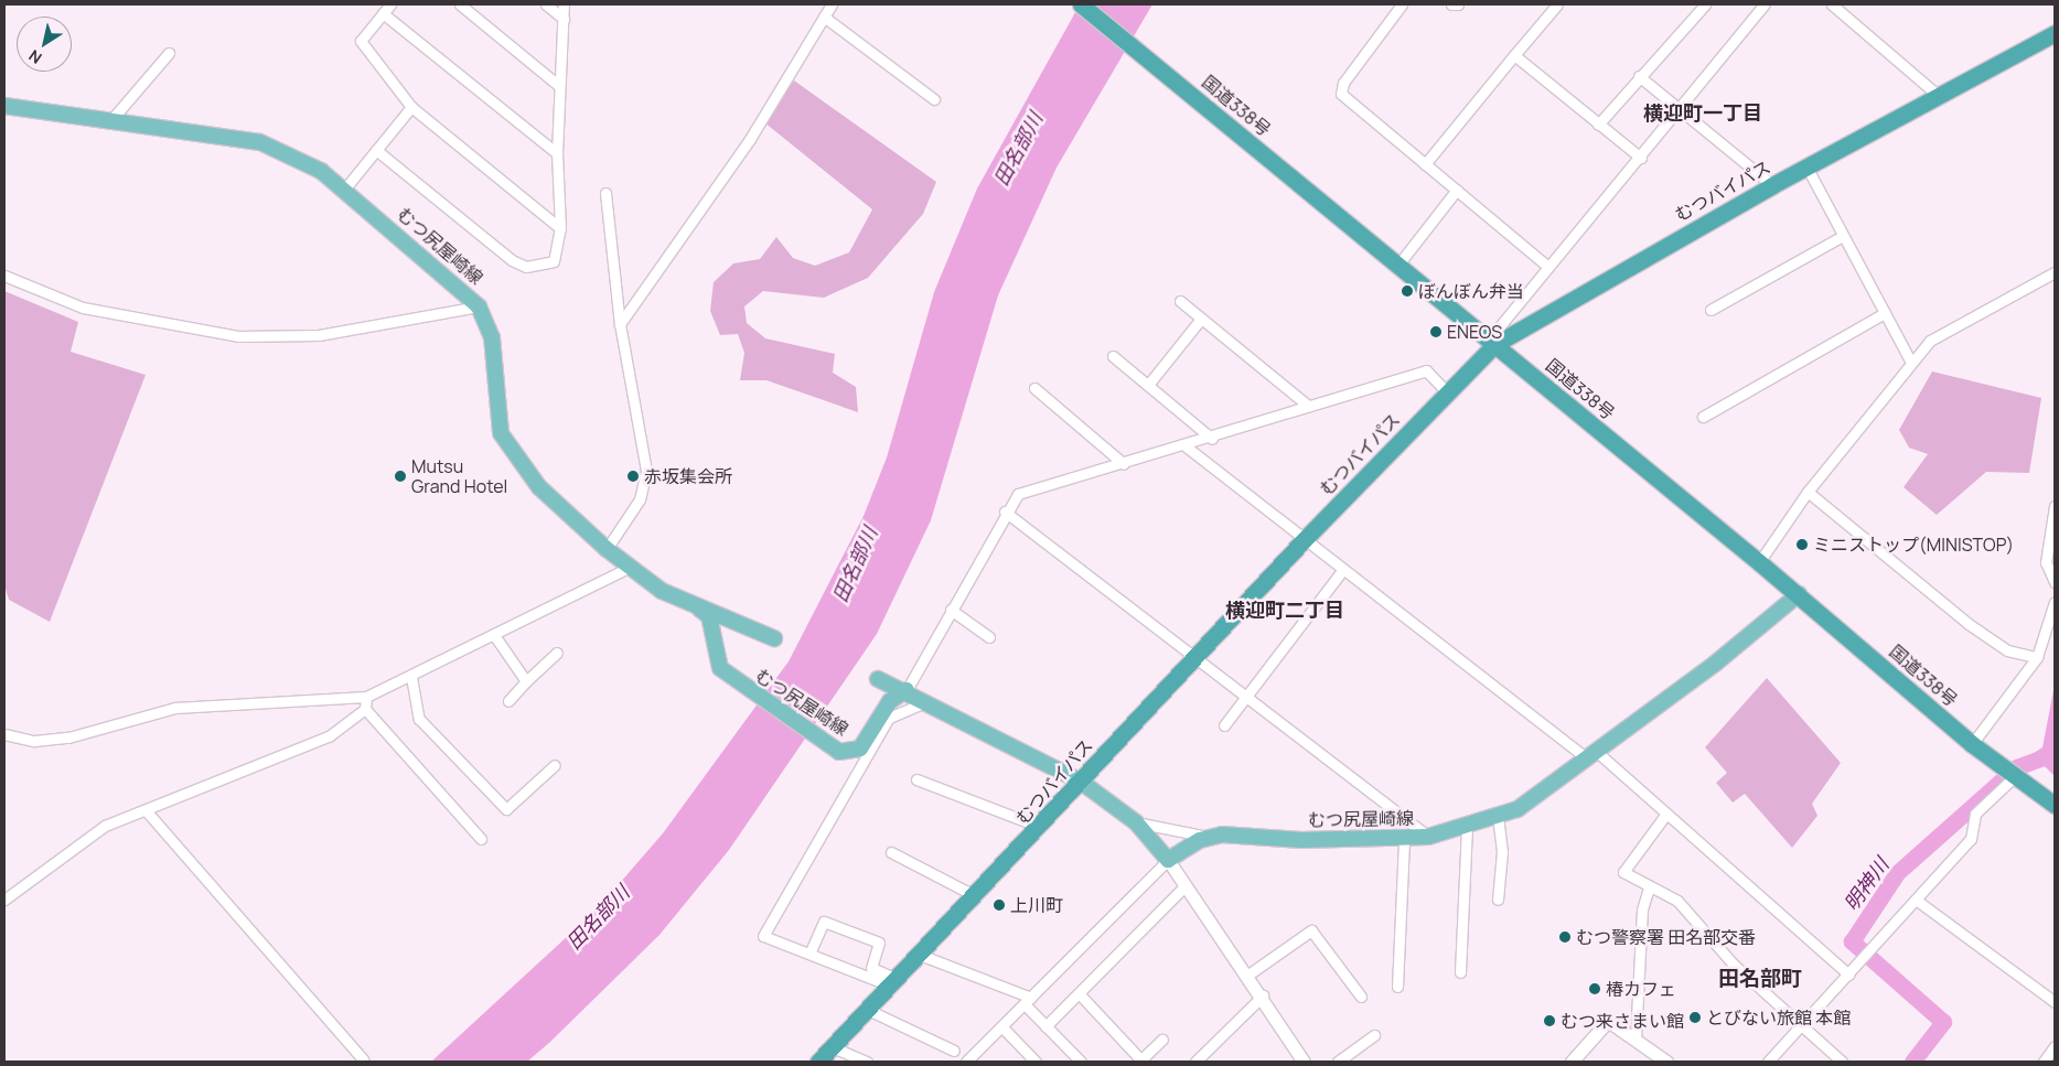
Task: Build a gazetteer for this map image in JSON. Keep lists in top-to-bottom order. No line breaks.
{"streets":{"highway":["国道338号","むつバイパス"],"main road":["むつ尻屋崎線"]},"crossings":[["国道338号","むつバイパス"],["国道338号","むつ尻屋崎線"]],"districts":["横迎町一丁目","横迎町二丁目","田名部町"],"water":["田名部川","明神川"],"places":["ぼんぼん弁当","ENEOS","Mutsu Grand Hotel","赤坂集会所","ミニストップ(MINISTOP)","上川町","むつ警察署 田名部交番","椿カフェ","とびない旅館 本館","むつ来さまい館"],"north":"bottom left"}
